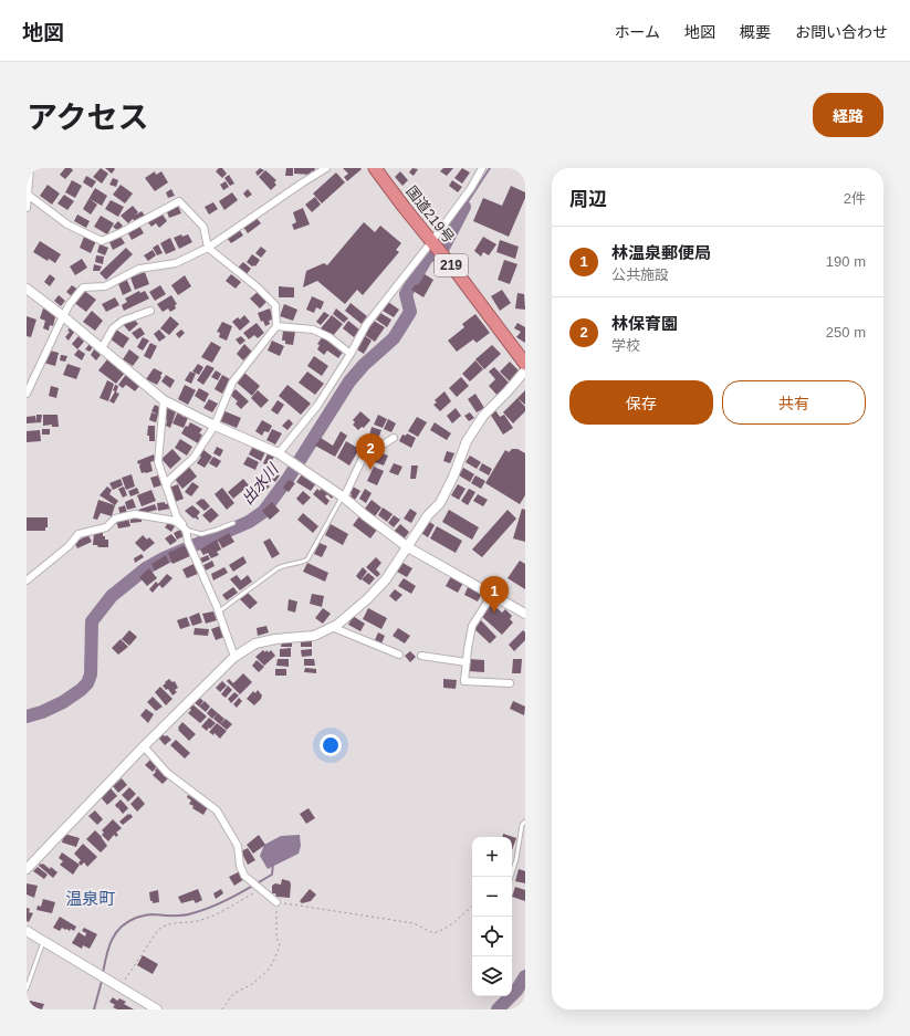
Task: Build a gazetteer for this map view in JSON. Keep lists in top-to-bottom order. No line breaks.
{"streets":{"highway":["国道219号","219"]},"districts":["温泉町"],"water":["出水川"],"page":{"header":"地図","nav":["ホーム","地図","概要","お問い合わせ"],"title":"アクセス","buttons":["経路",["保存","共有"]],"heading":["周辺","2件"],"list":[{"mark":"1","name":"林温泉郵便局","note":"公共施設","value":"190 m"},{"mark":"2","name":"林保育園","note":"学校","value":"250 m"}],"pins":["2","1"],"map_buttons":["+","−"]}}
